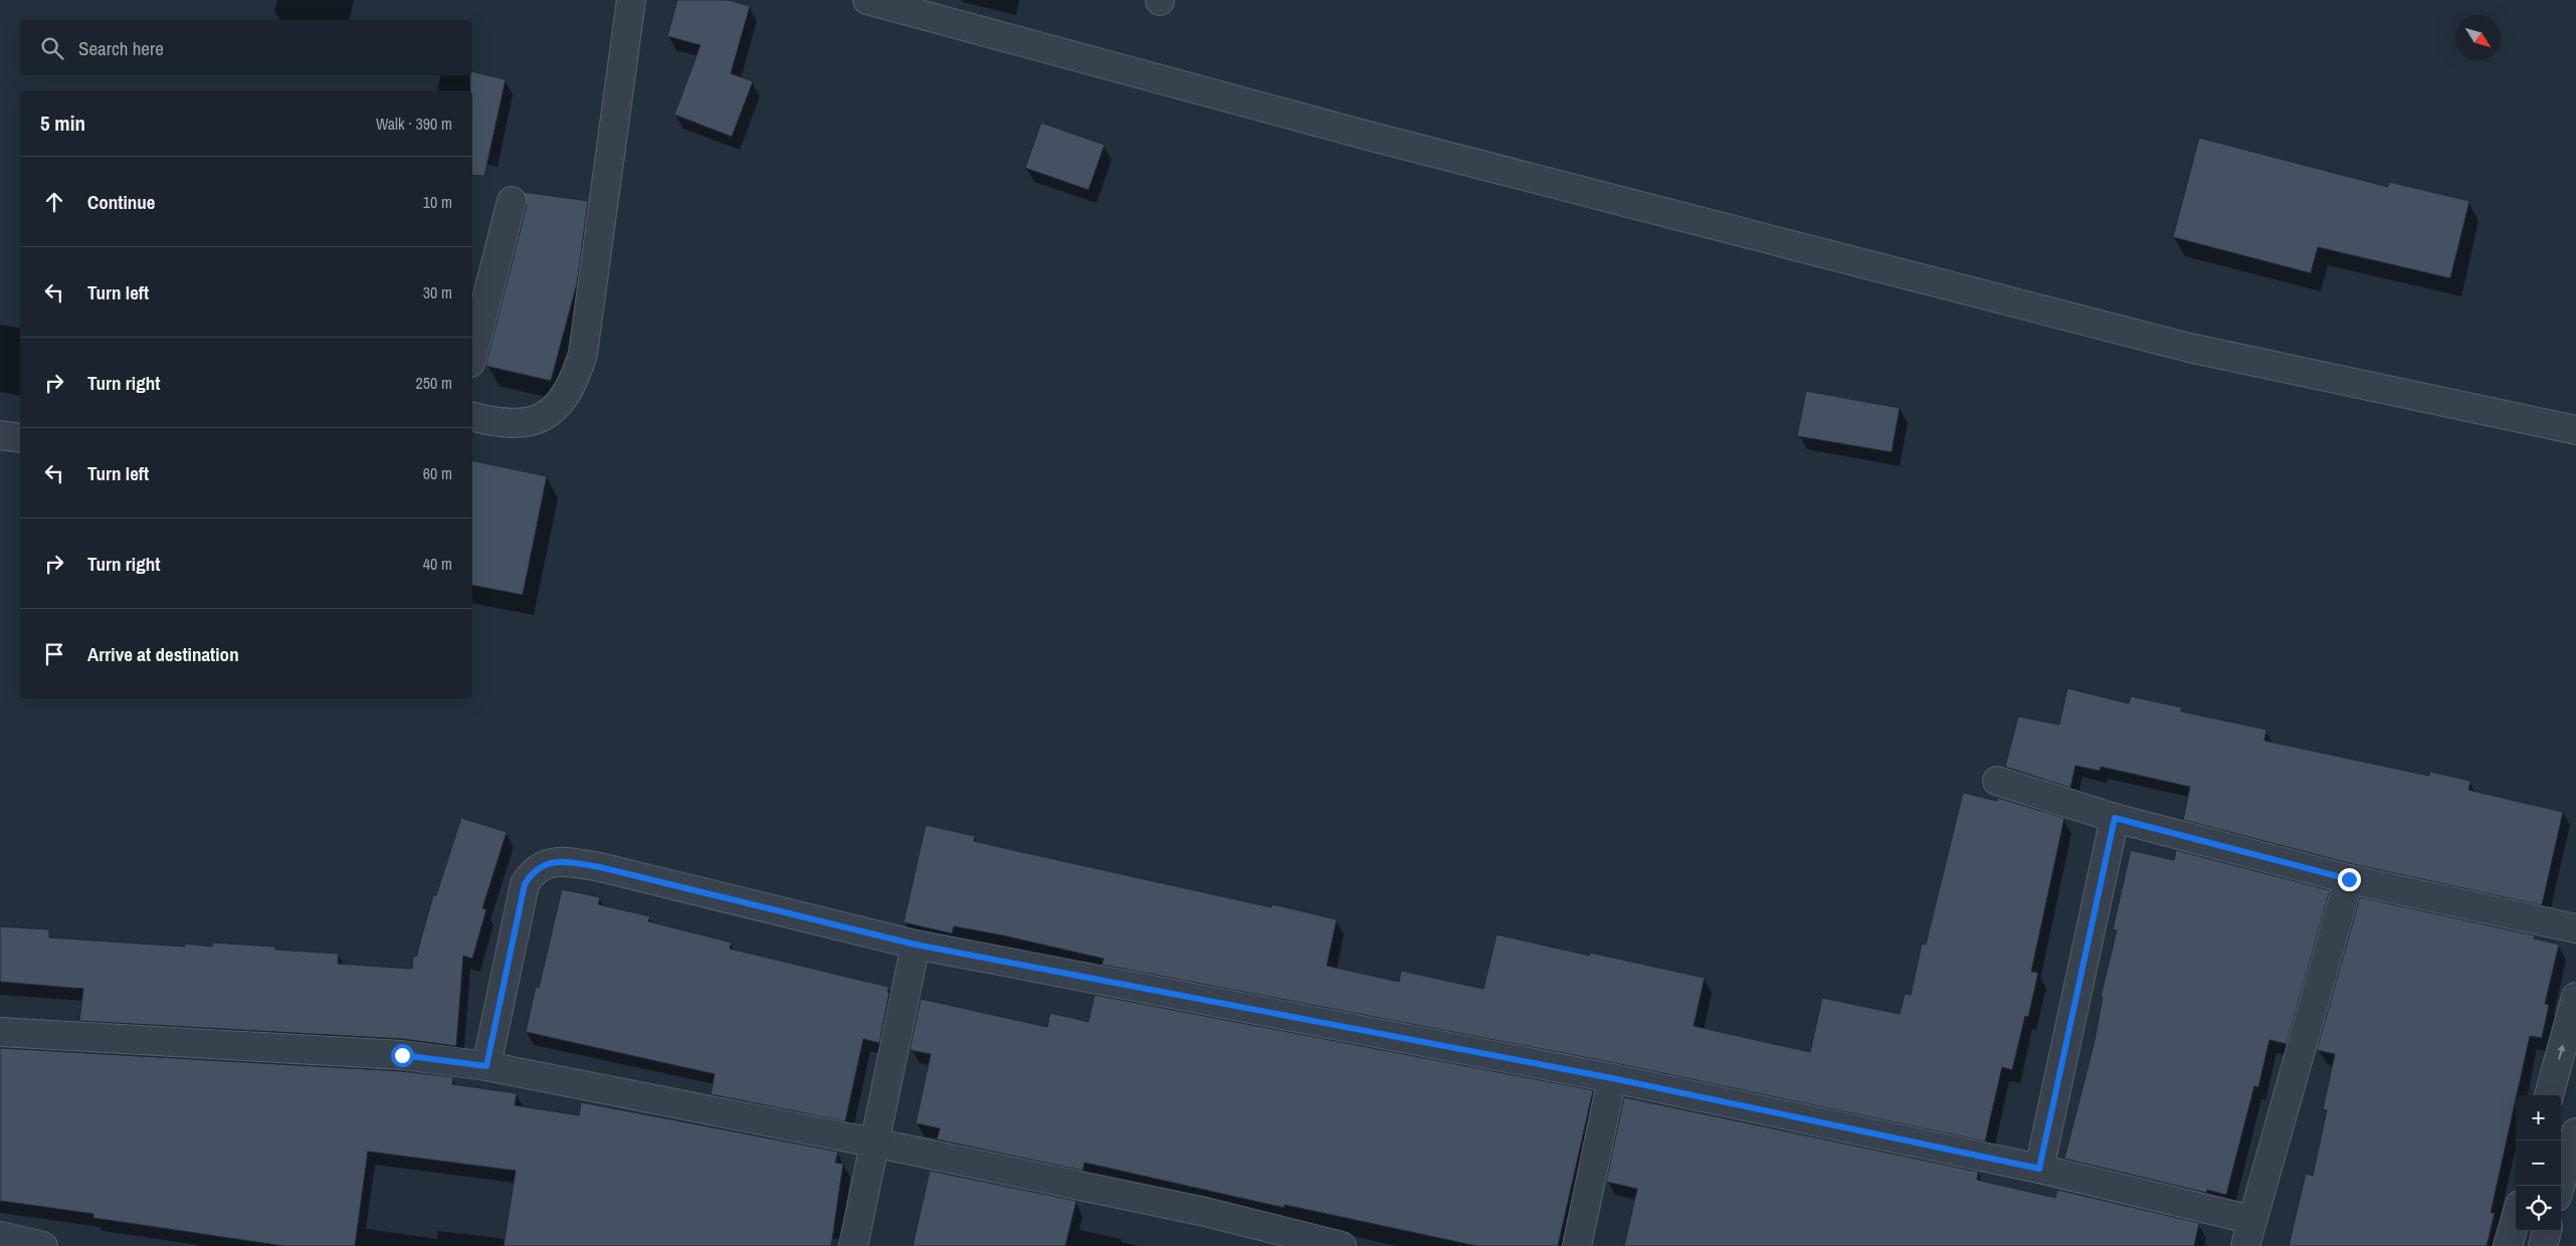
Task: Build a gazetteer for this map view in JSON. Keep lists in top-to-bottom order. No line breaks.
{"north":"bottom right","page":{"search":"Search here","heading":["5 min","Walk · 390 m"],"list":[["Continue","10 m"],["Turn left","30 m"],["Turn right","250 m"],["Turn left","60 m"],["Turn right","40 m"],"Arrive at destination"],"map_buttons":["+","−"]}}
